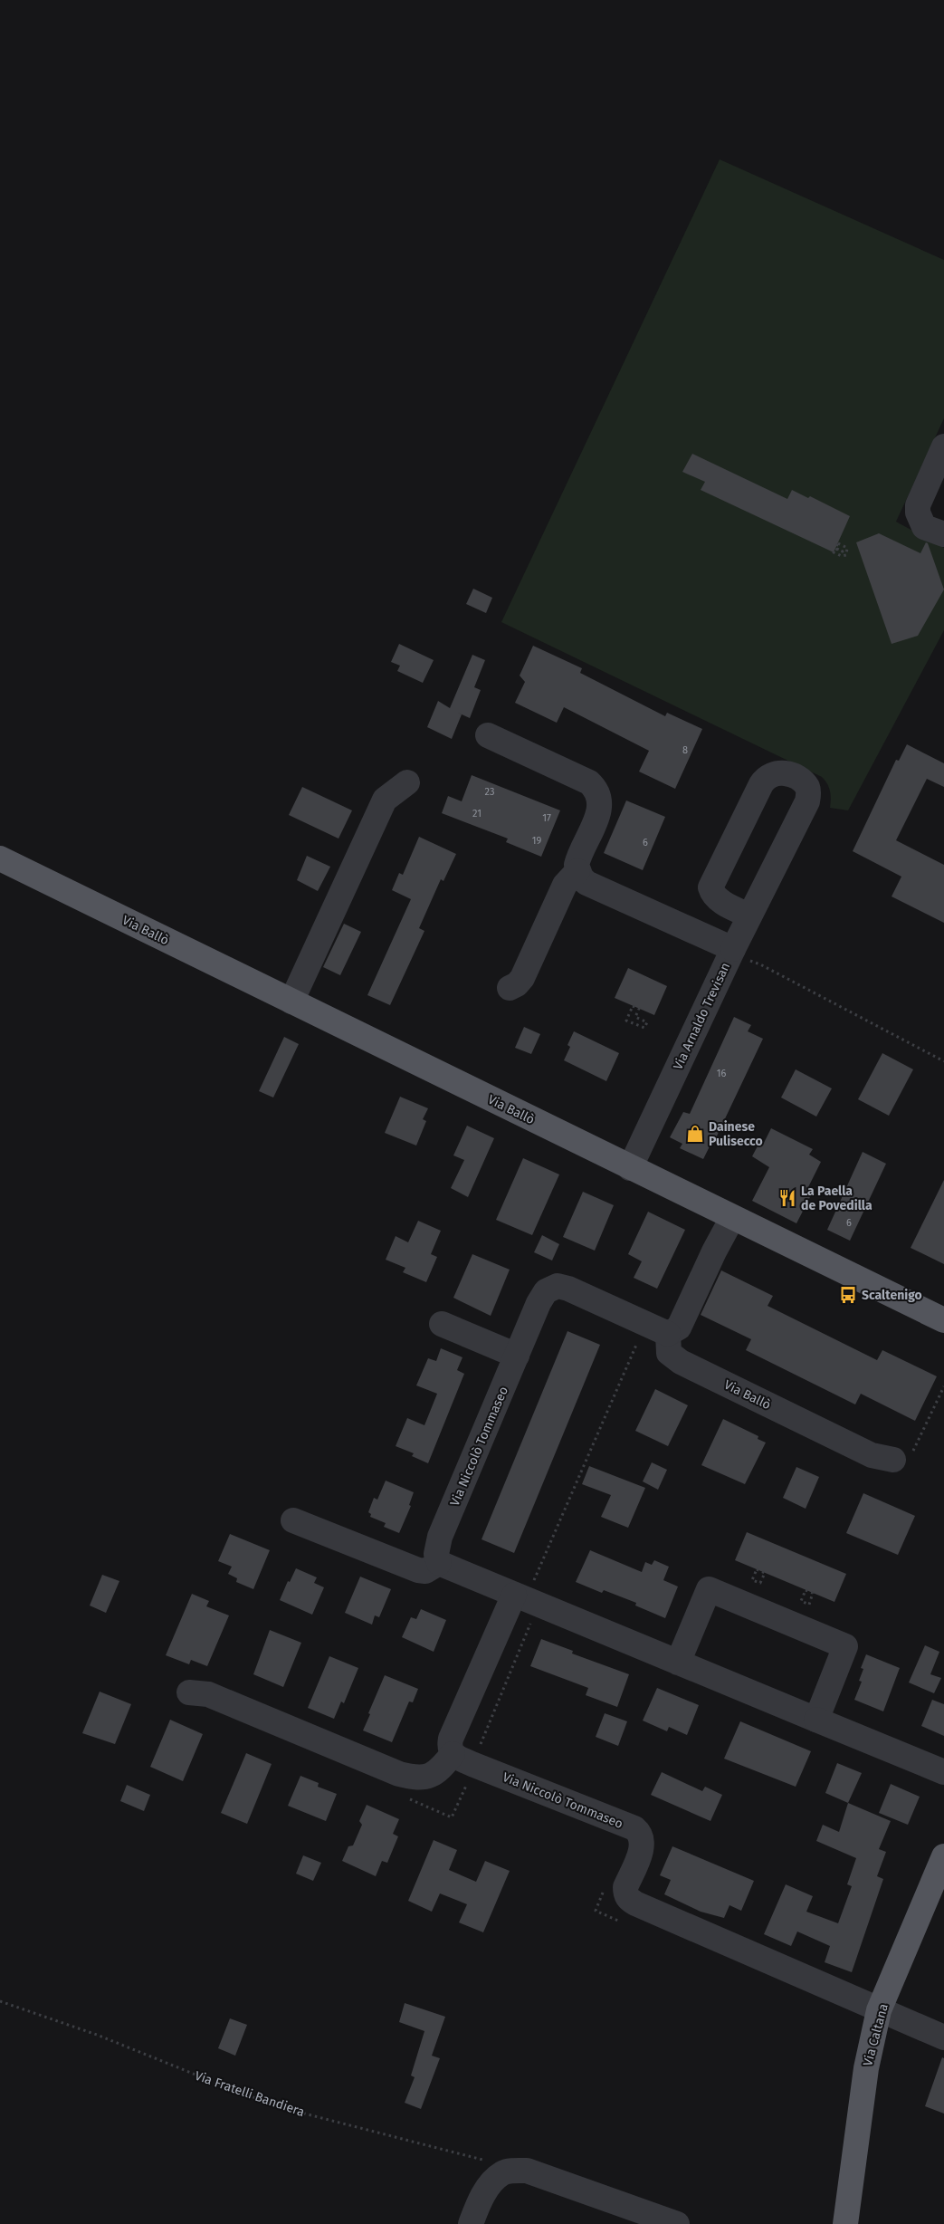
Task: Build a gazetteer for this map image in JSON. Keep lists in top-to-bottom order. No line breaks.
{"streets":{"main road":["Via Ballò","Via Caltana"],"street":["Via Arnaldo Trevisan","Via Niccolò Tommaseo"],"path":["Via Fratelli Bandiera"]},"crossings":[["Via Ballò","Via Arnaldo Trevisan"],["Via Ballò","Via Niccolò Tommaseo"],["Via Niccolò Tommaseo","Via Caltana"]],"places":{"shop":["Dainese Pulisecco"],"restaurant":["La Paella de Povedilla"],"bus stop":["Scaltenigo"]},"house_numbers":["8","23","21","17","19","6","16","6"]}
